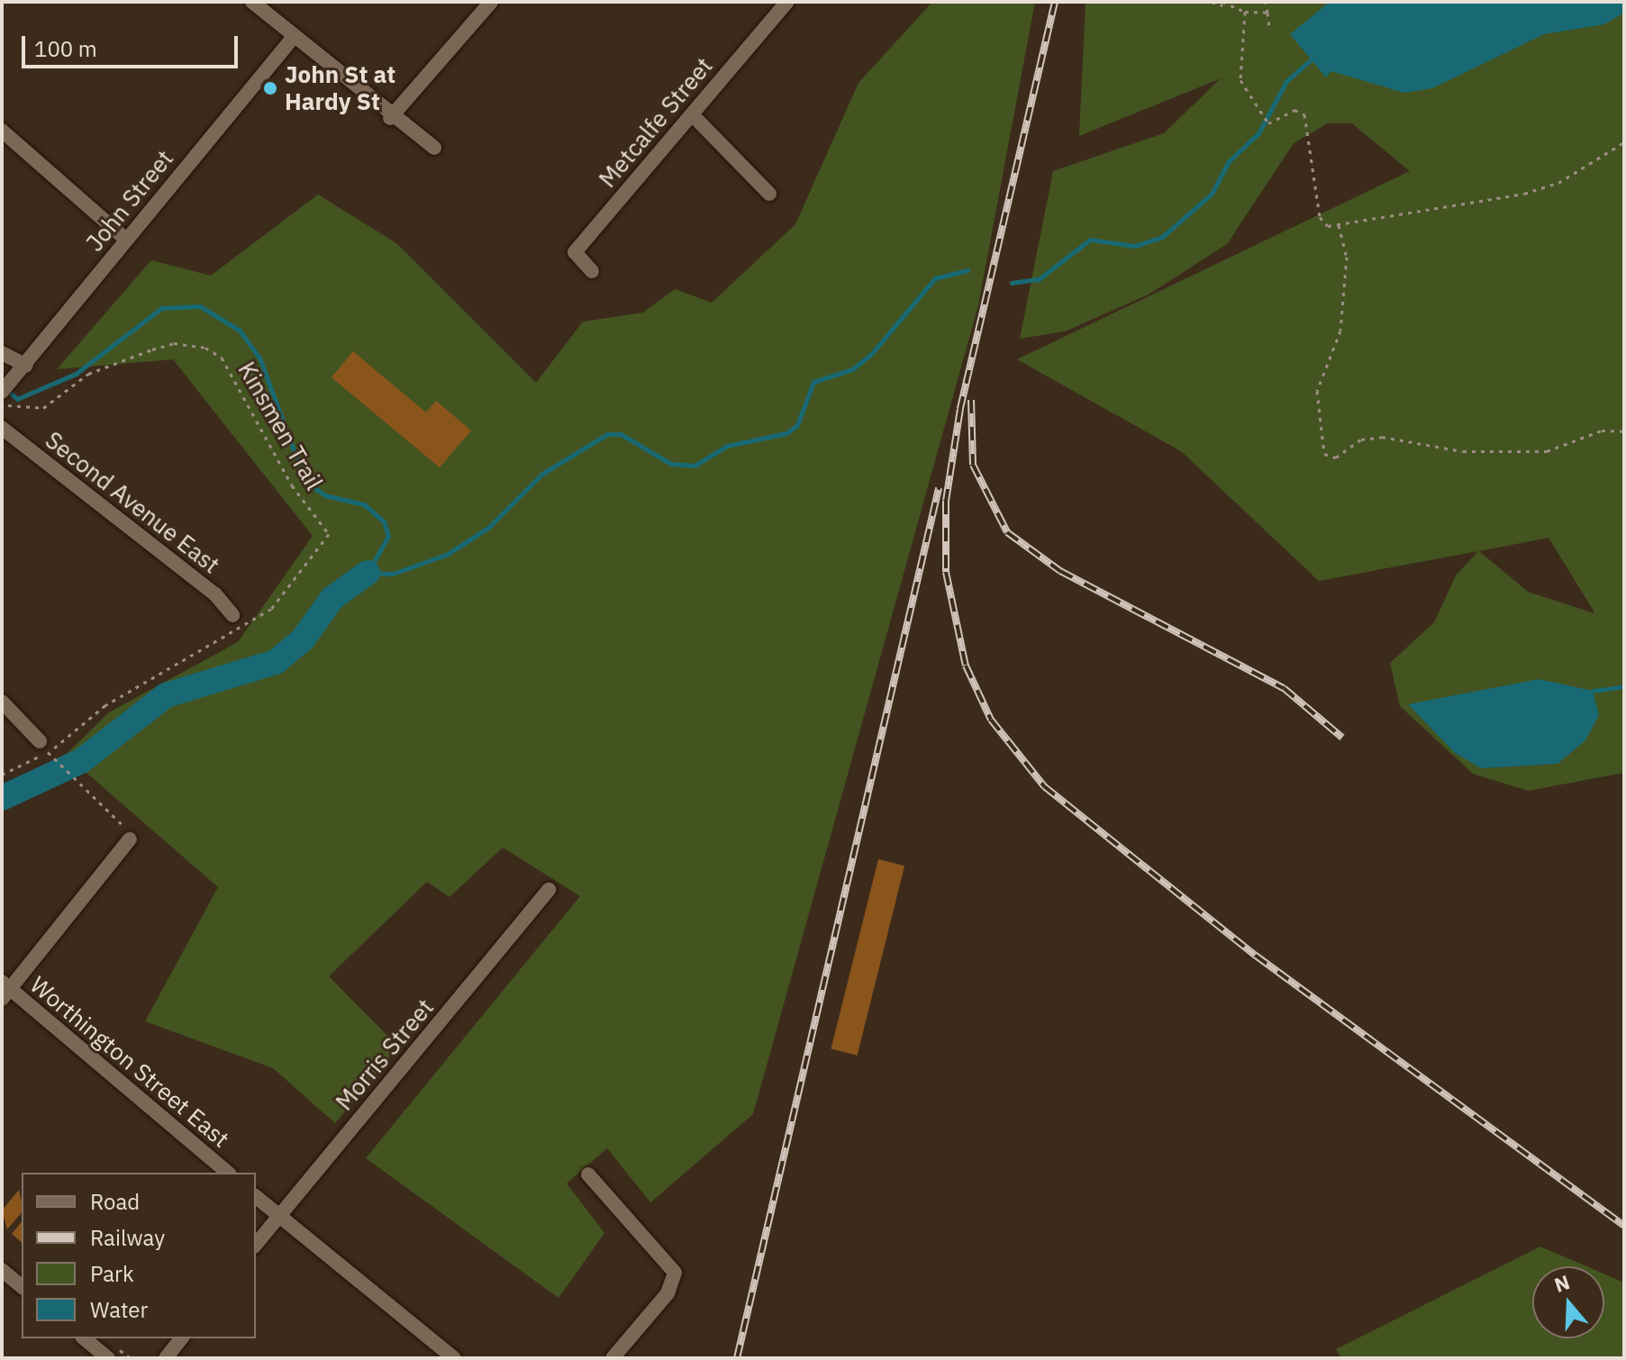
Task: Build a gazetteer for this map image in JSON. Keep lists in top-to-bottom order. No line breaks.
{"streets":{"street":["Metcalfe Street","John Street","Second Avenue East","Morris Street","Worthington Street East"],"path":["Kinsmen Trail"]},"places":["John St at Hardy St"],"legend":["Road","Railway","Park","Water"],"scale_bar":"100 m","north":"top"}
